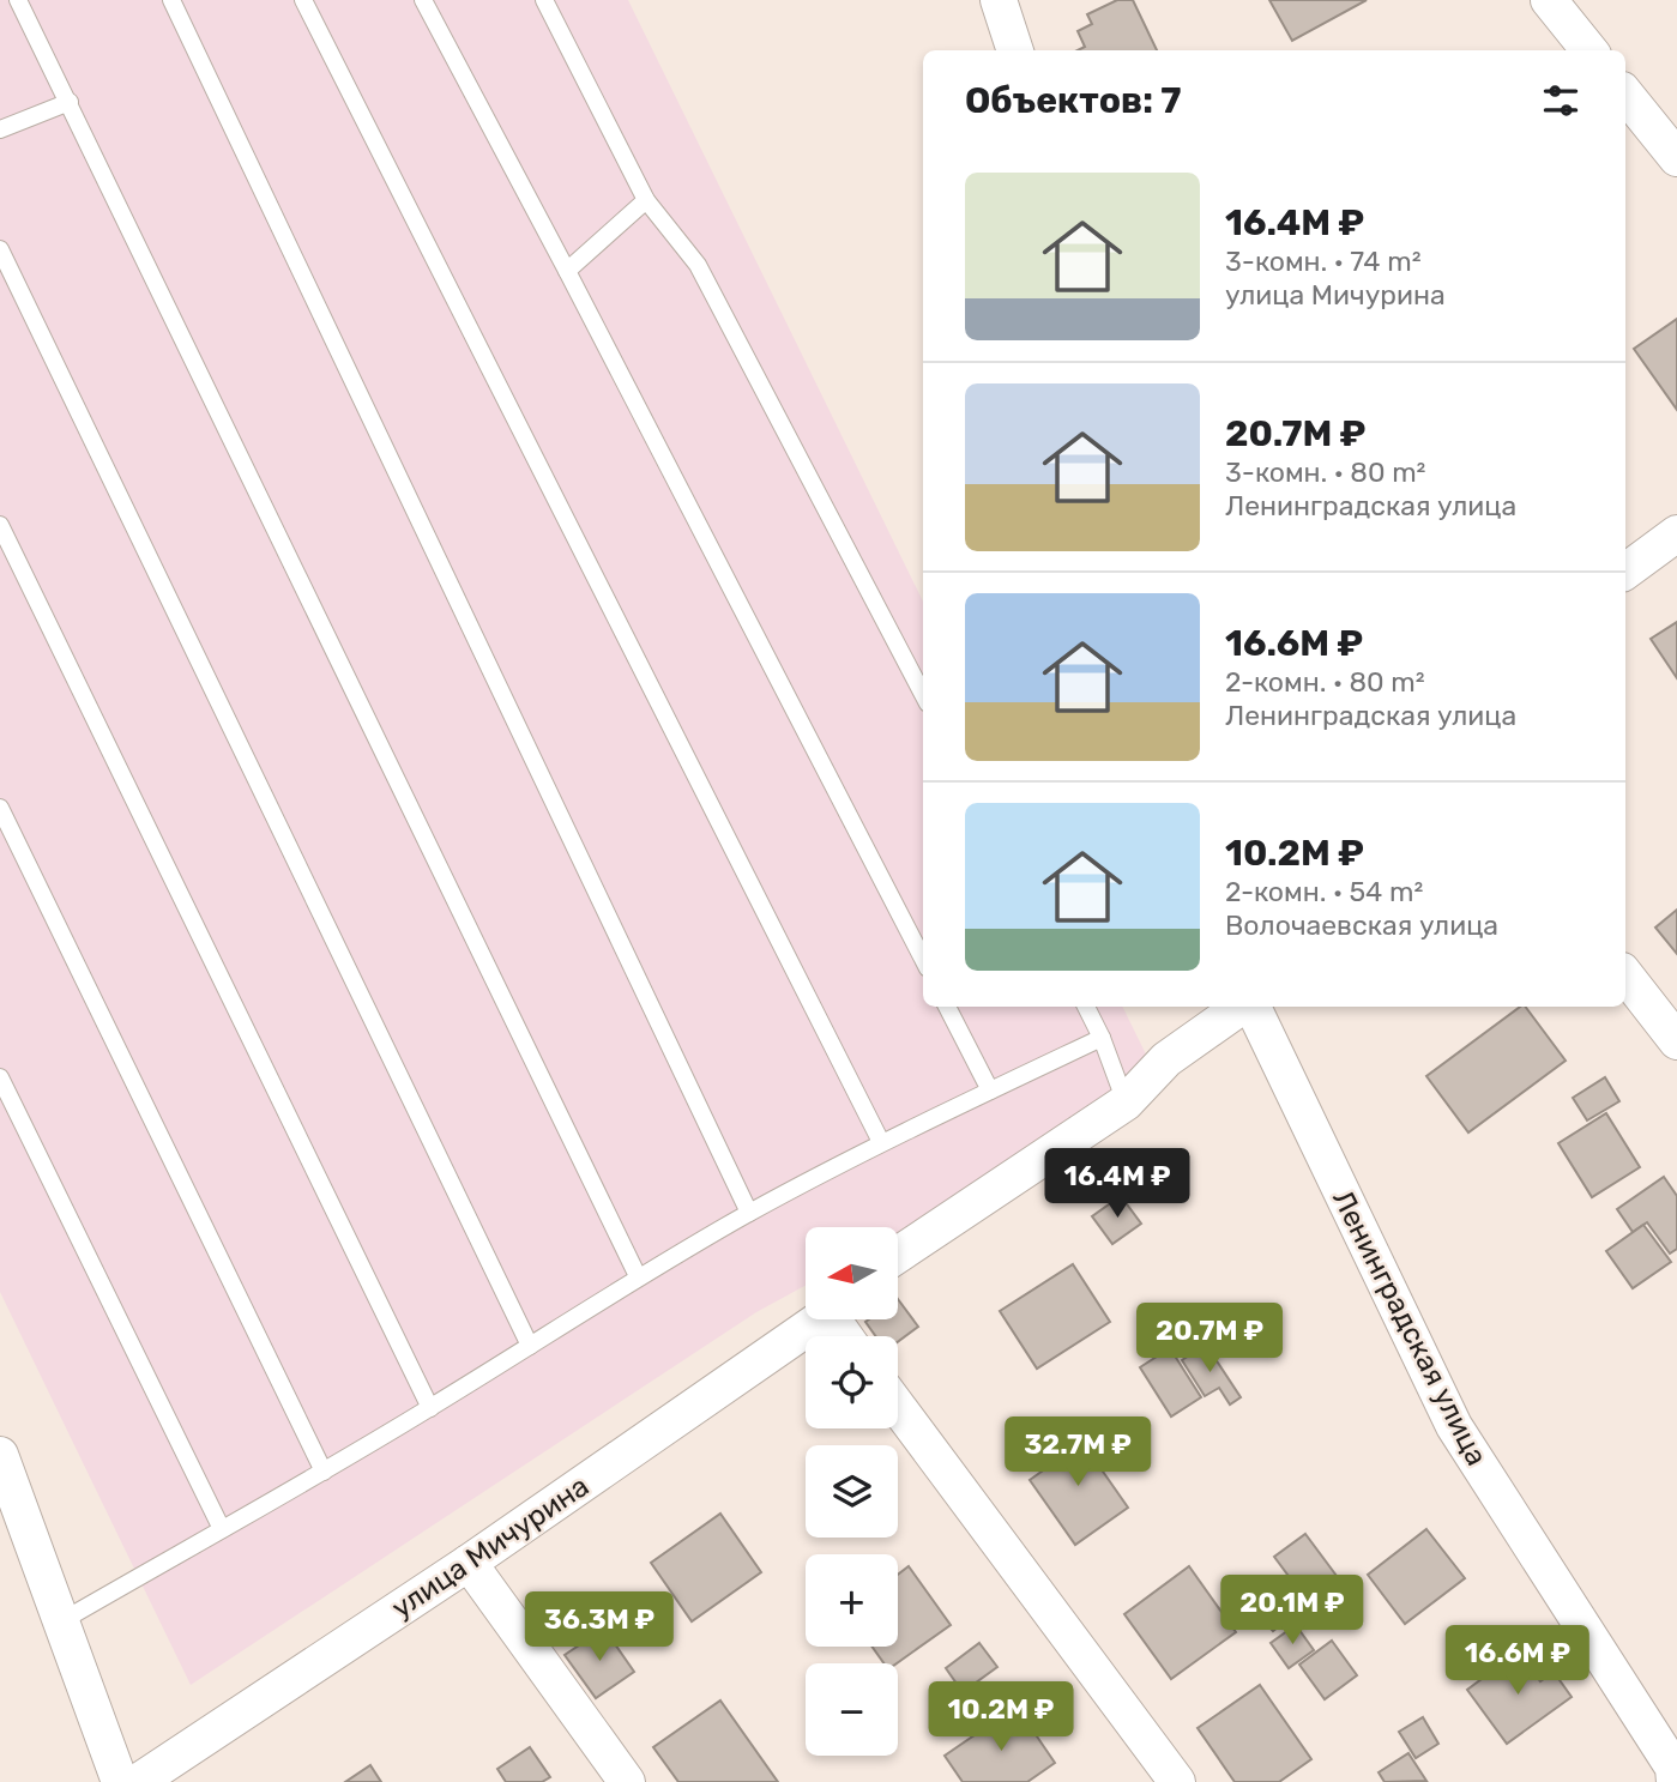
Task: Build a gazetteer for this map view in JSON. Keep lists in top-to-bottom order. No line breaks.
{"streets":{"street":["Ленинградская улица","улица Мичурина"]},"north":"left","page":{"heading":"Объектов: 7","list":[{"name":"16.4M ₽","note":"3-комн. · 74 m² · улица Мичурина"},{"name":"20.7M ₽","note":"3-комн. · 80 m² · Ленинградская улица"},{"name":"16.6M ₽","note":"2-комн. · 80 m² · Ленинградская улица"},{"name":"10.2M ₽","note":"2-комн. · 54 m² · Волочаевская улица"}],"price":["16.4M ₽","20.7M ₽","32.7M ₽","20.1M ₽","36.3M ₽","16.6M ₽","10.2M ₽"],"map_buttons":["+","−"]}}
